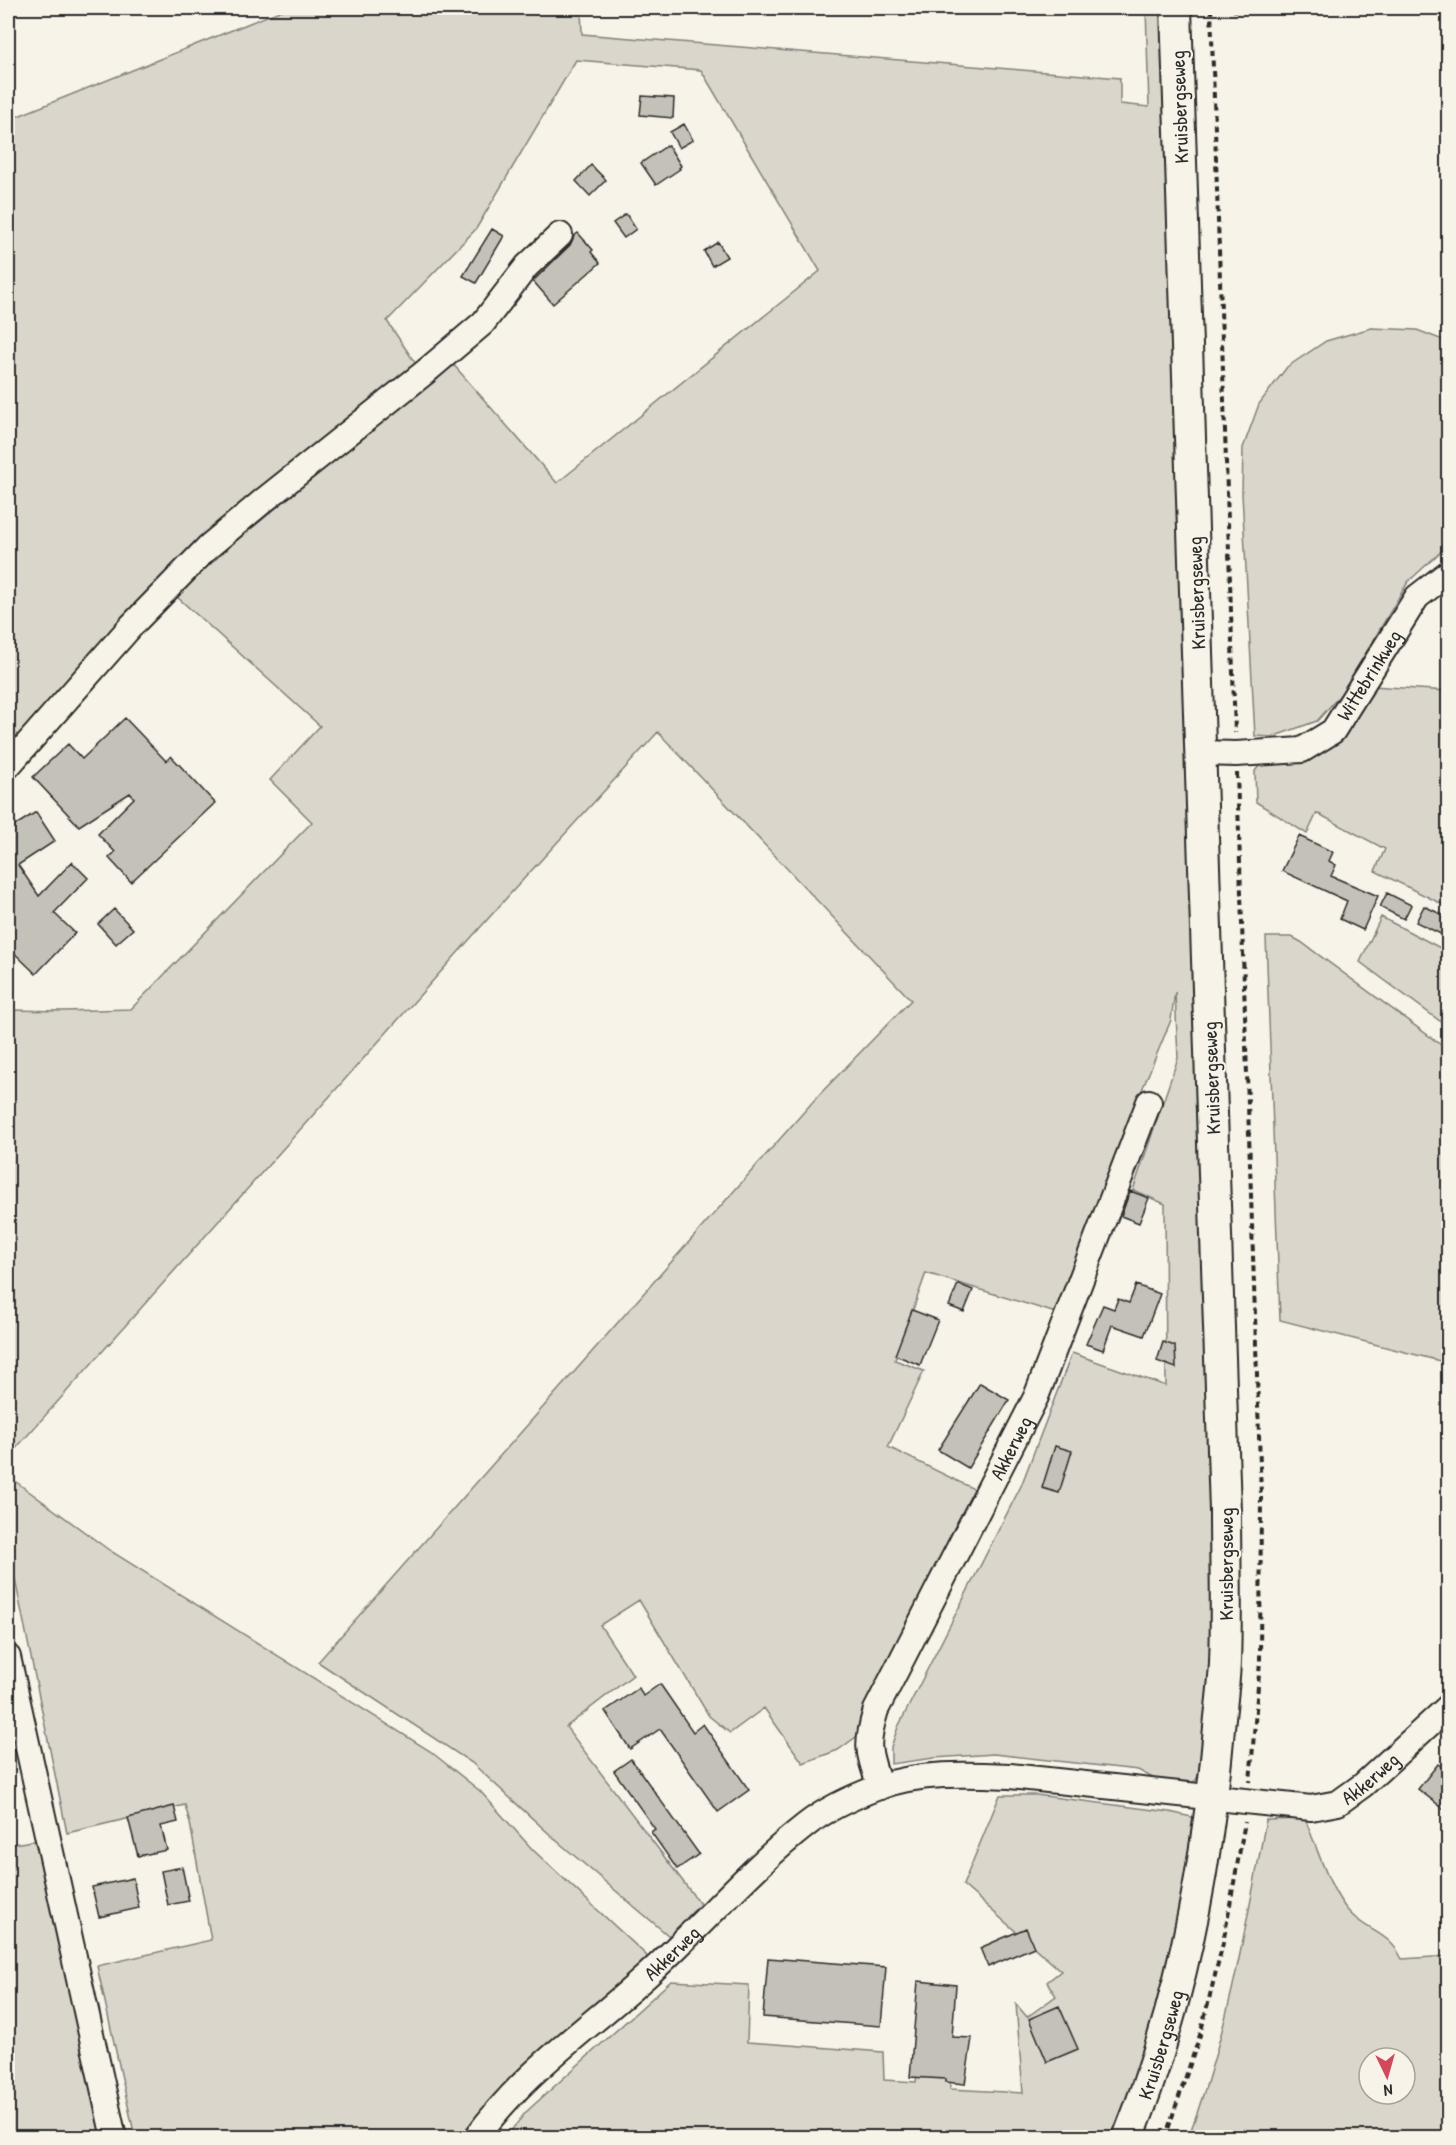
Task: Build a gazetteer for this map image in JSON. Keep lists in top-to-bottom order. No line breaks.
{"streets":{"main road":["Kruisbergseweg"],"street":["Wittebrinkweg","Akkerweg"]},"crossings":[["Kruisbergseweg","Wittebrinkweg"],["Kruisbergseweg","Akkerweg"]],"north":"bottom"}
